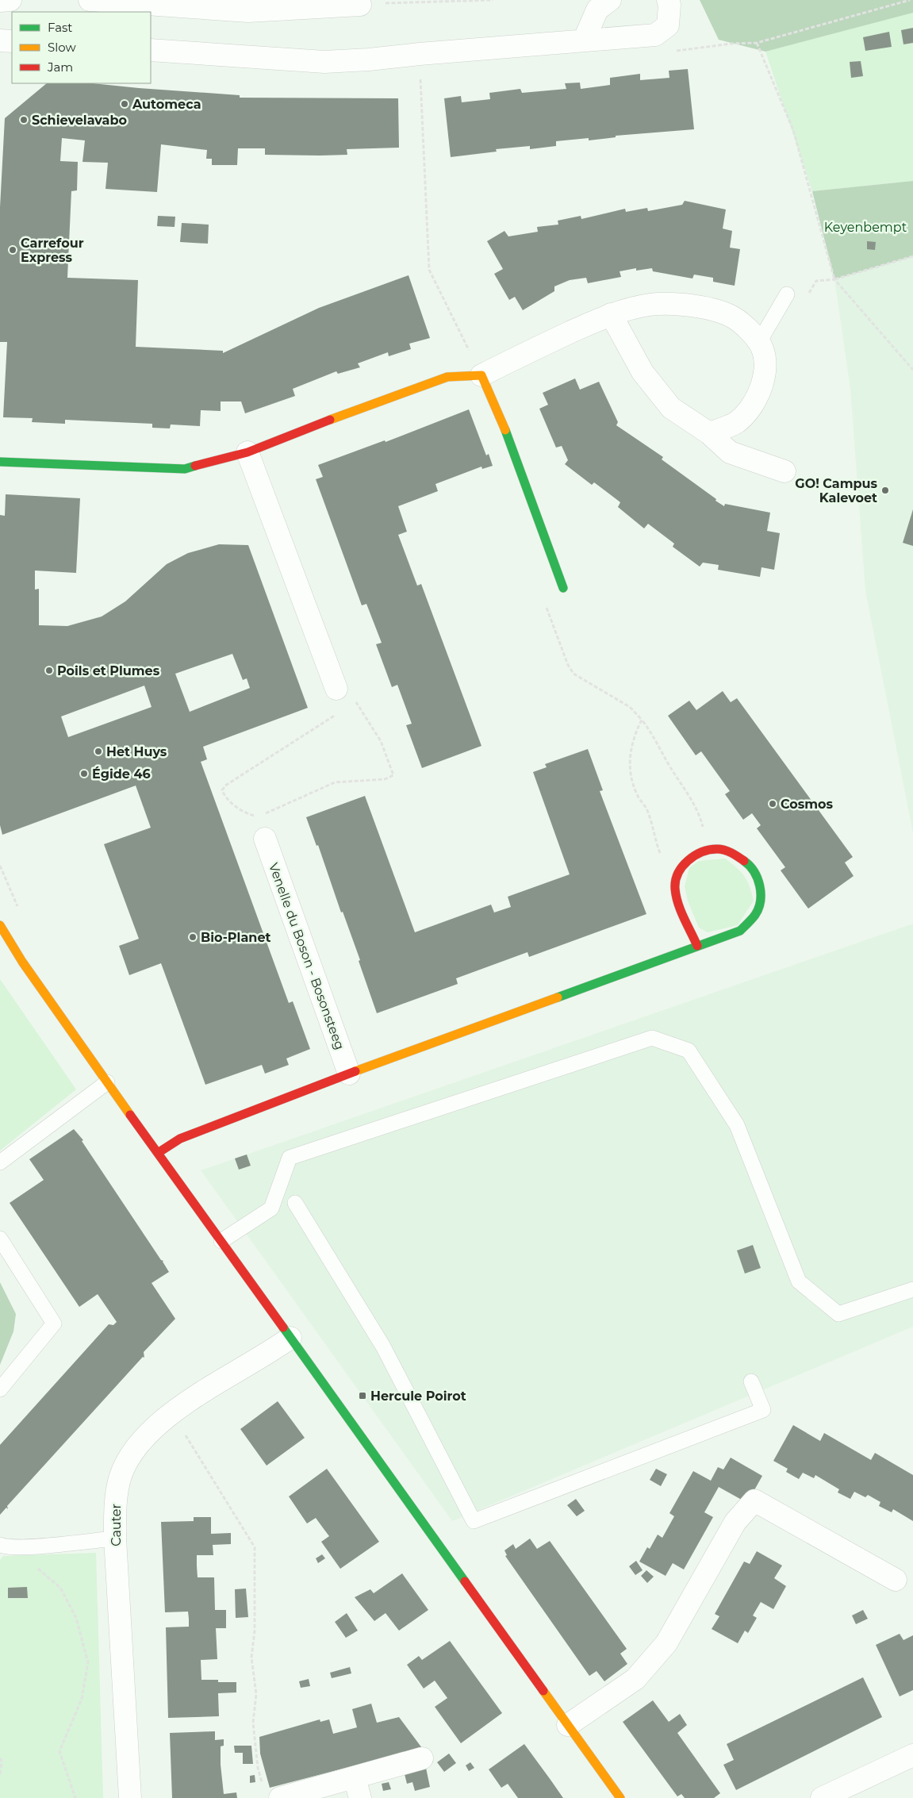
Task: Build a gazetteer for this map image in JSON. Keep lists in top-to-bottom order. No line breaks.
{"streets":{"street":["Venelle du Boson - Bosonsteeg","Cauter"]},"parks":["Keyenbempt"],"places":{"other":["Automeca","Schievelavabo","Carrefour Express","GO! Campus Kalevoet","Poils et Plumes","Het Huys","Égide 46","Cosmos","Bio-Planet"],"transit":["Hercule Poirot"]},"legend":["Fast","Slow","Jam"]}
